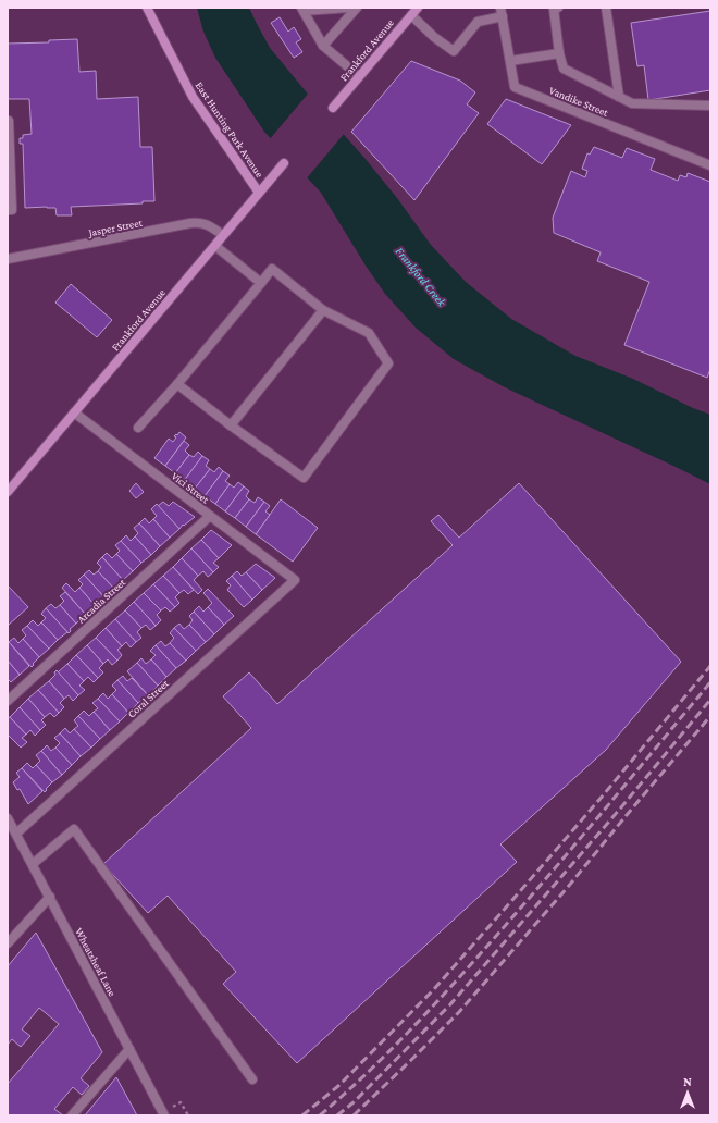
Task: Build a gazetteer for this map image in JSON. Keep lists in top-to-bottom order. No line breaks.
{"streets":{"main road":["Frankford Avenue","East Hunting Park Avenue"],"street":["Vandike Street","Jasper Street","Vici Street","Arcadia Street","Coral Street","Wheatsheaf Lane"]},"crossings":[["Frankford Avenue","East Hunting Park Avenue"],["Frankford Avenue","Jasper Street"],["Frankford Avenue","Vici Street"],["Vici Street","Arcadia Street"],["Vici Street","Coral Street"],["Coral Street","Wheatsheaf Lane"]],"water":["Frankford Creek"],"north":"top"}
